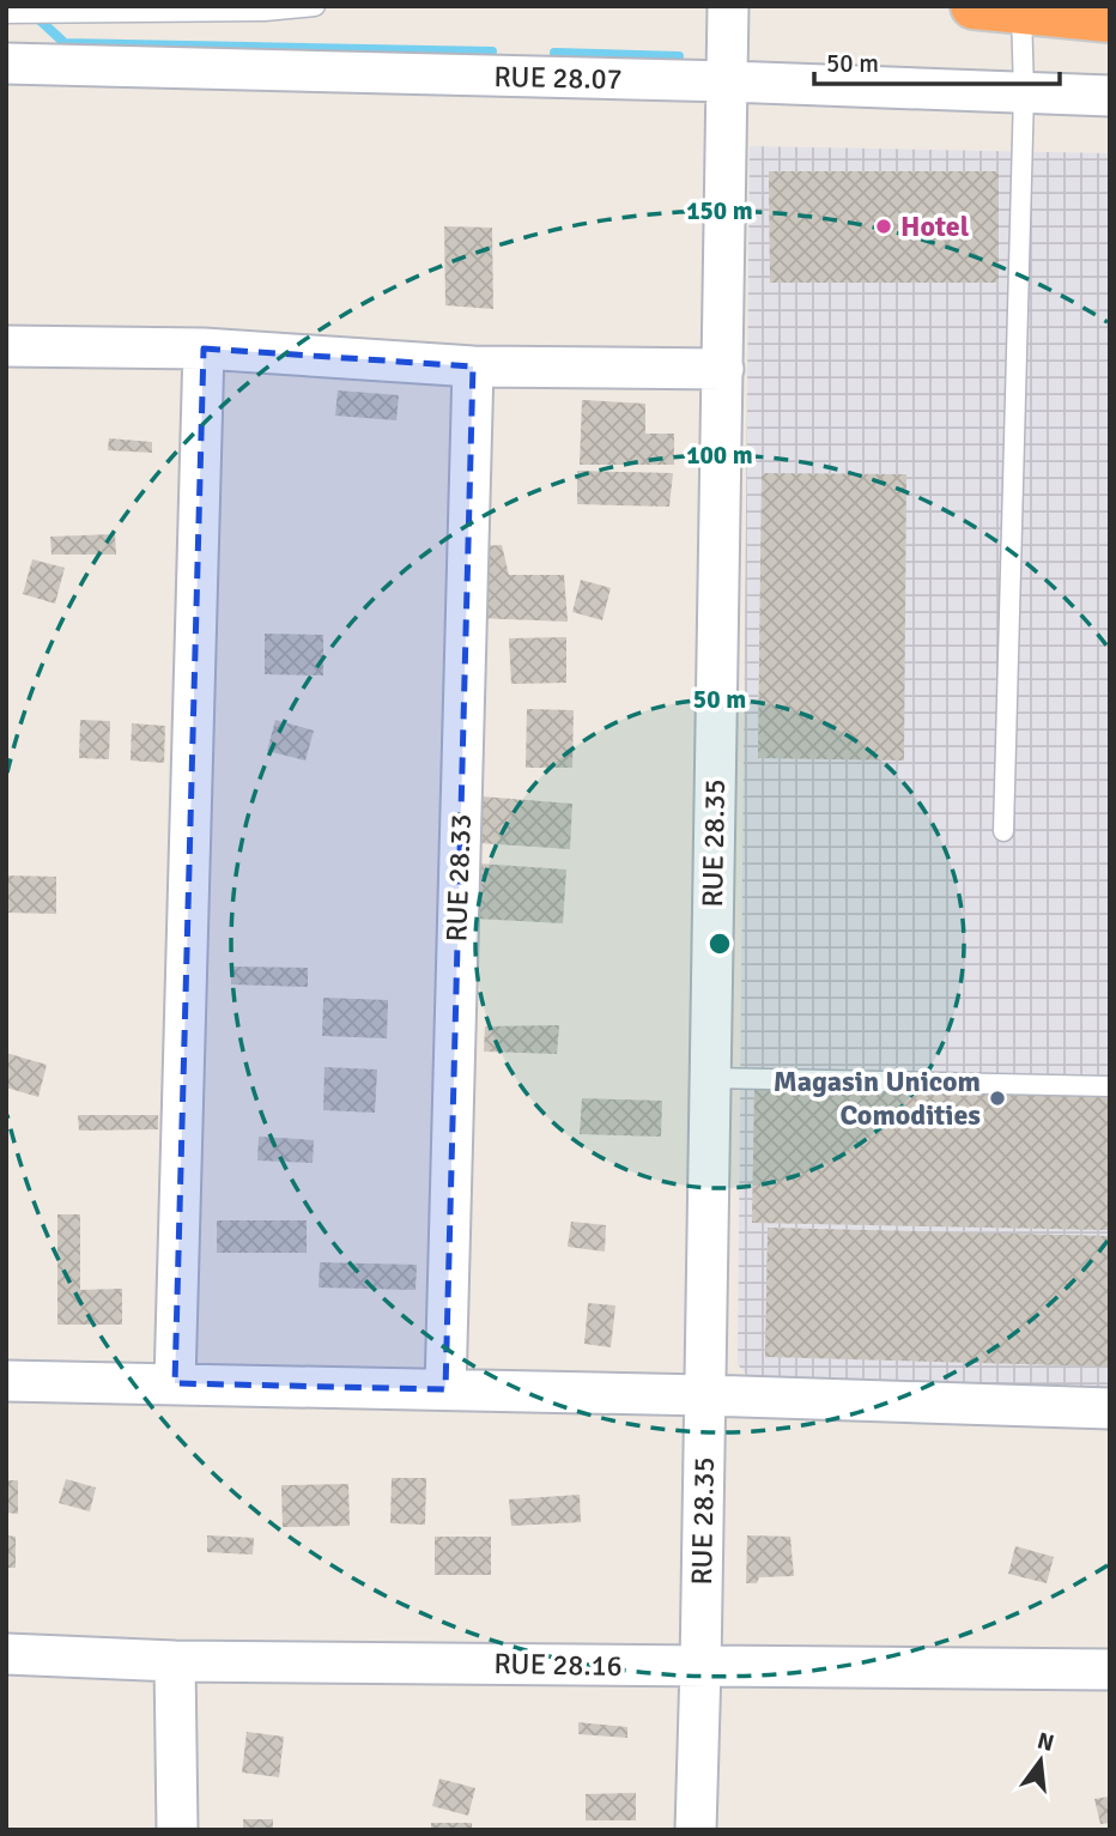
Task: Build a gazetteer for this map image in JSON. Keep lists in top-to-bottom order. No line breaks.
{"streets":{"street":["RUE 28.07","RUE 28.35","RUE 28.33","RUE 28.16"]},"crossings":[["RUE 28.07","RUE 28.35"],["RUE 28.35","RUE 28.16"]],"places":["Hotel","Magasin Unicom Comodities"],"scale_bar":"50 m","north":"top","rings":["150 m","100 m","50 m"]}
